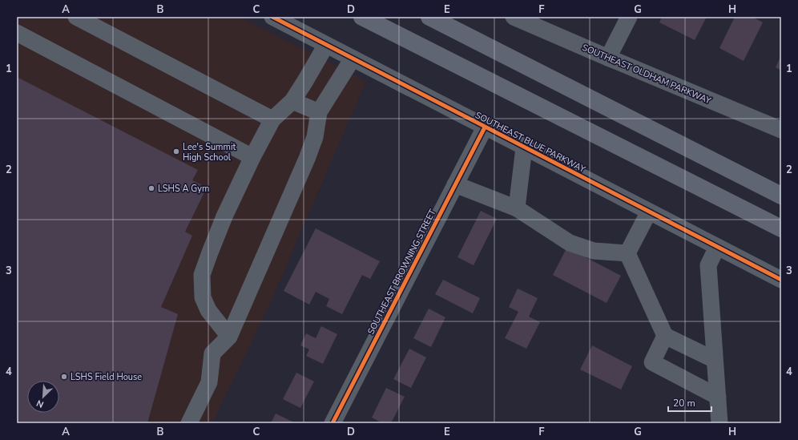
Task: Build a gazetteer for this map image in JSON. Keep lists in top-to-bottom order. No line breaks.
{"streets":{"street":["SOUTHEAST OLDHAM PARKWAY","SOUTHEAST BLUE PARKWAY","SOUTHEAST BROWNING STREET"]},"crossings":[["SOUTHEAST BLUE PARKWAY","SOUTHEAST BROWNING STREET"]],"places":["Lee's Summit High School","LSHS A Gym","LSHS Field House"],"scale_bar":"20 m","north":"bottom left","grid":{"columns":["A","B","C","D","E","F","G","H"],"rows":["1","2","3","4"]}}
